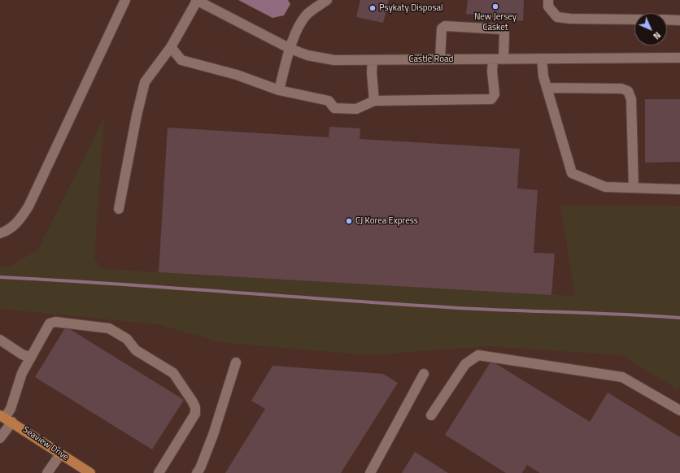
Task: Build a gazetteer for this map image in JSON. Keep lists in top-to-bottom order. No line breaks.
{"streets":{"main road":["Seaview Drive"],"street":["Castle Road"]},"places":["New Jersey Casket","Psykaty Disposal","CJ Korea Express"],"north":"bottom right"}
